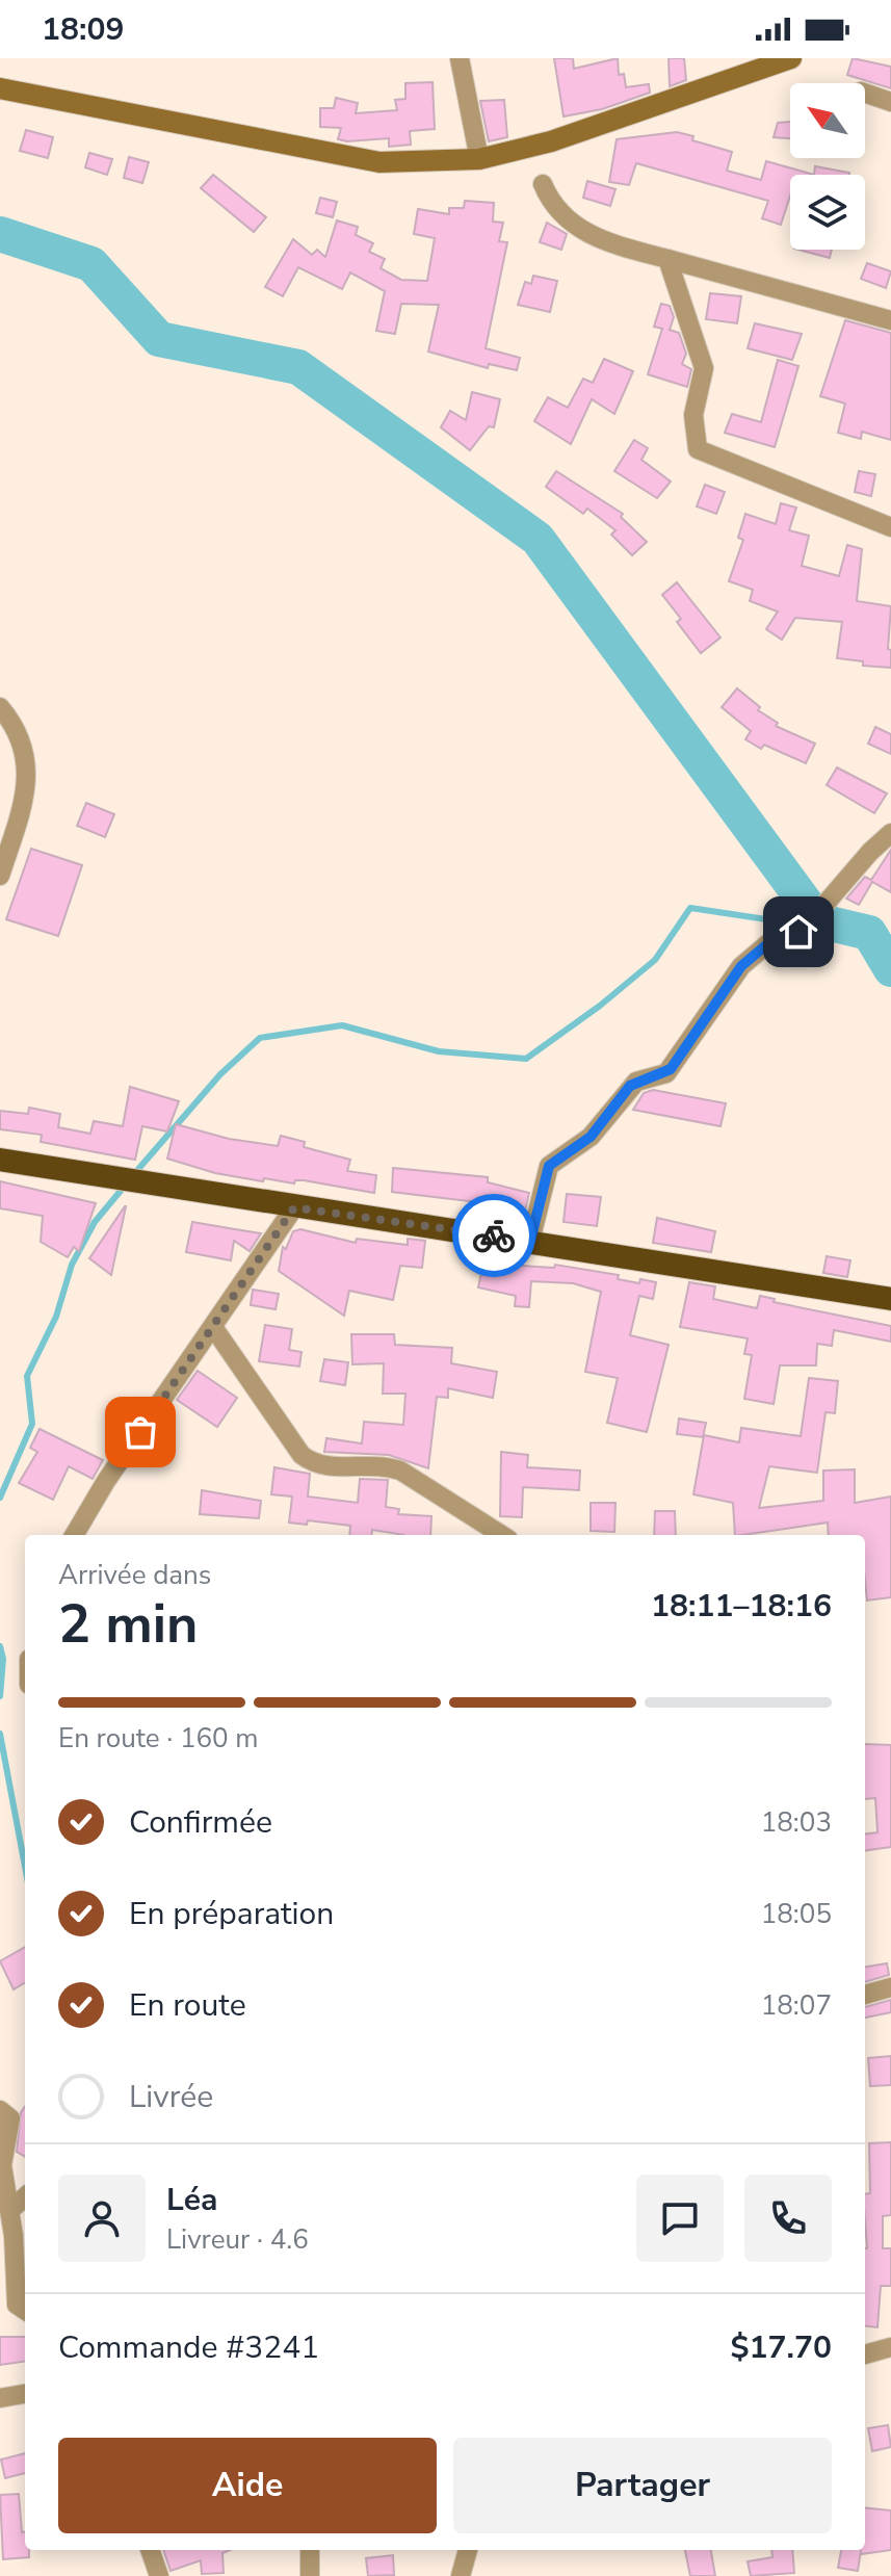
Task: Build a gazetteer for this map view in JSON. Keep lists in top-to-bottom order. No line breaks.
{"north":"top left","page":{"status":"18:09","heading":["2 min","Arrivée dans","18:11–18:16"],"panel":["Léa","Livreur · 4.6","Commande #3241","$17.70"],"bar":"En route · 160 m","list":[["Confirmée","18:03"],["En préparation","18:05"],["En route","18:07"],"Livrée"],"buttons":["Aide","Partager"]}}
